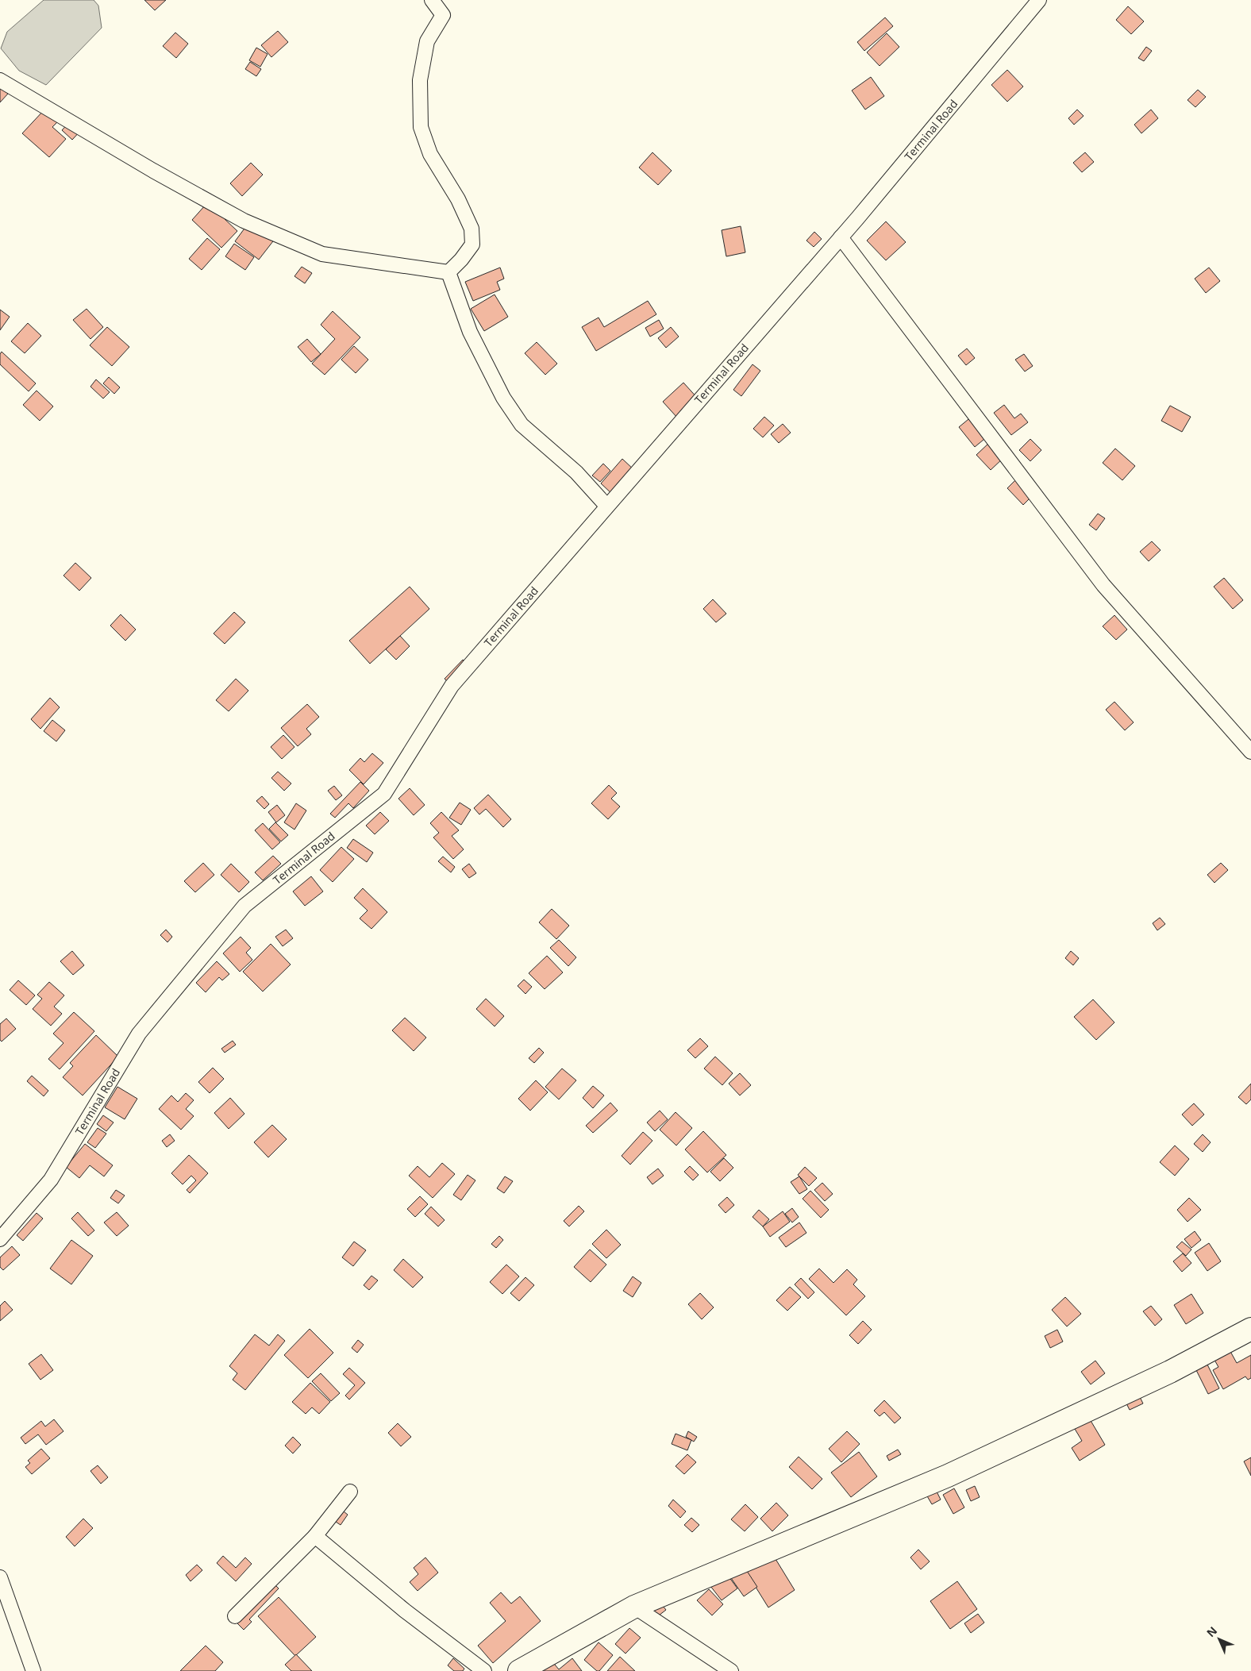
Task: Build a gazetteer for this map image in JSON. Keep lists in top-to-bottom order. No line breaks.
{"streets":{"street":["Terminal Road"]},"north":"top left"}
